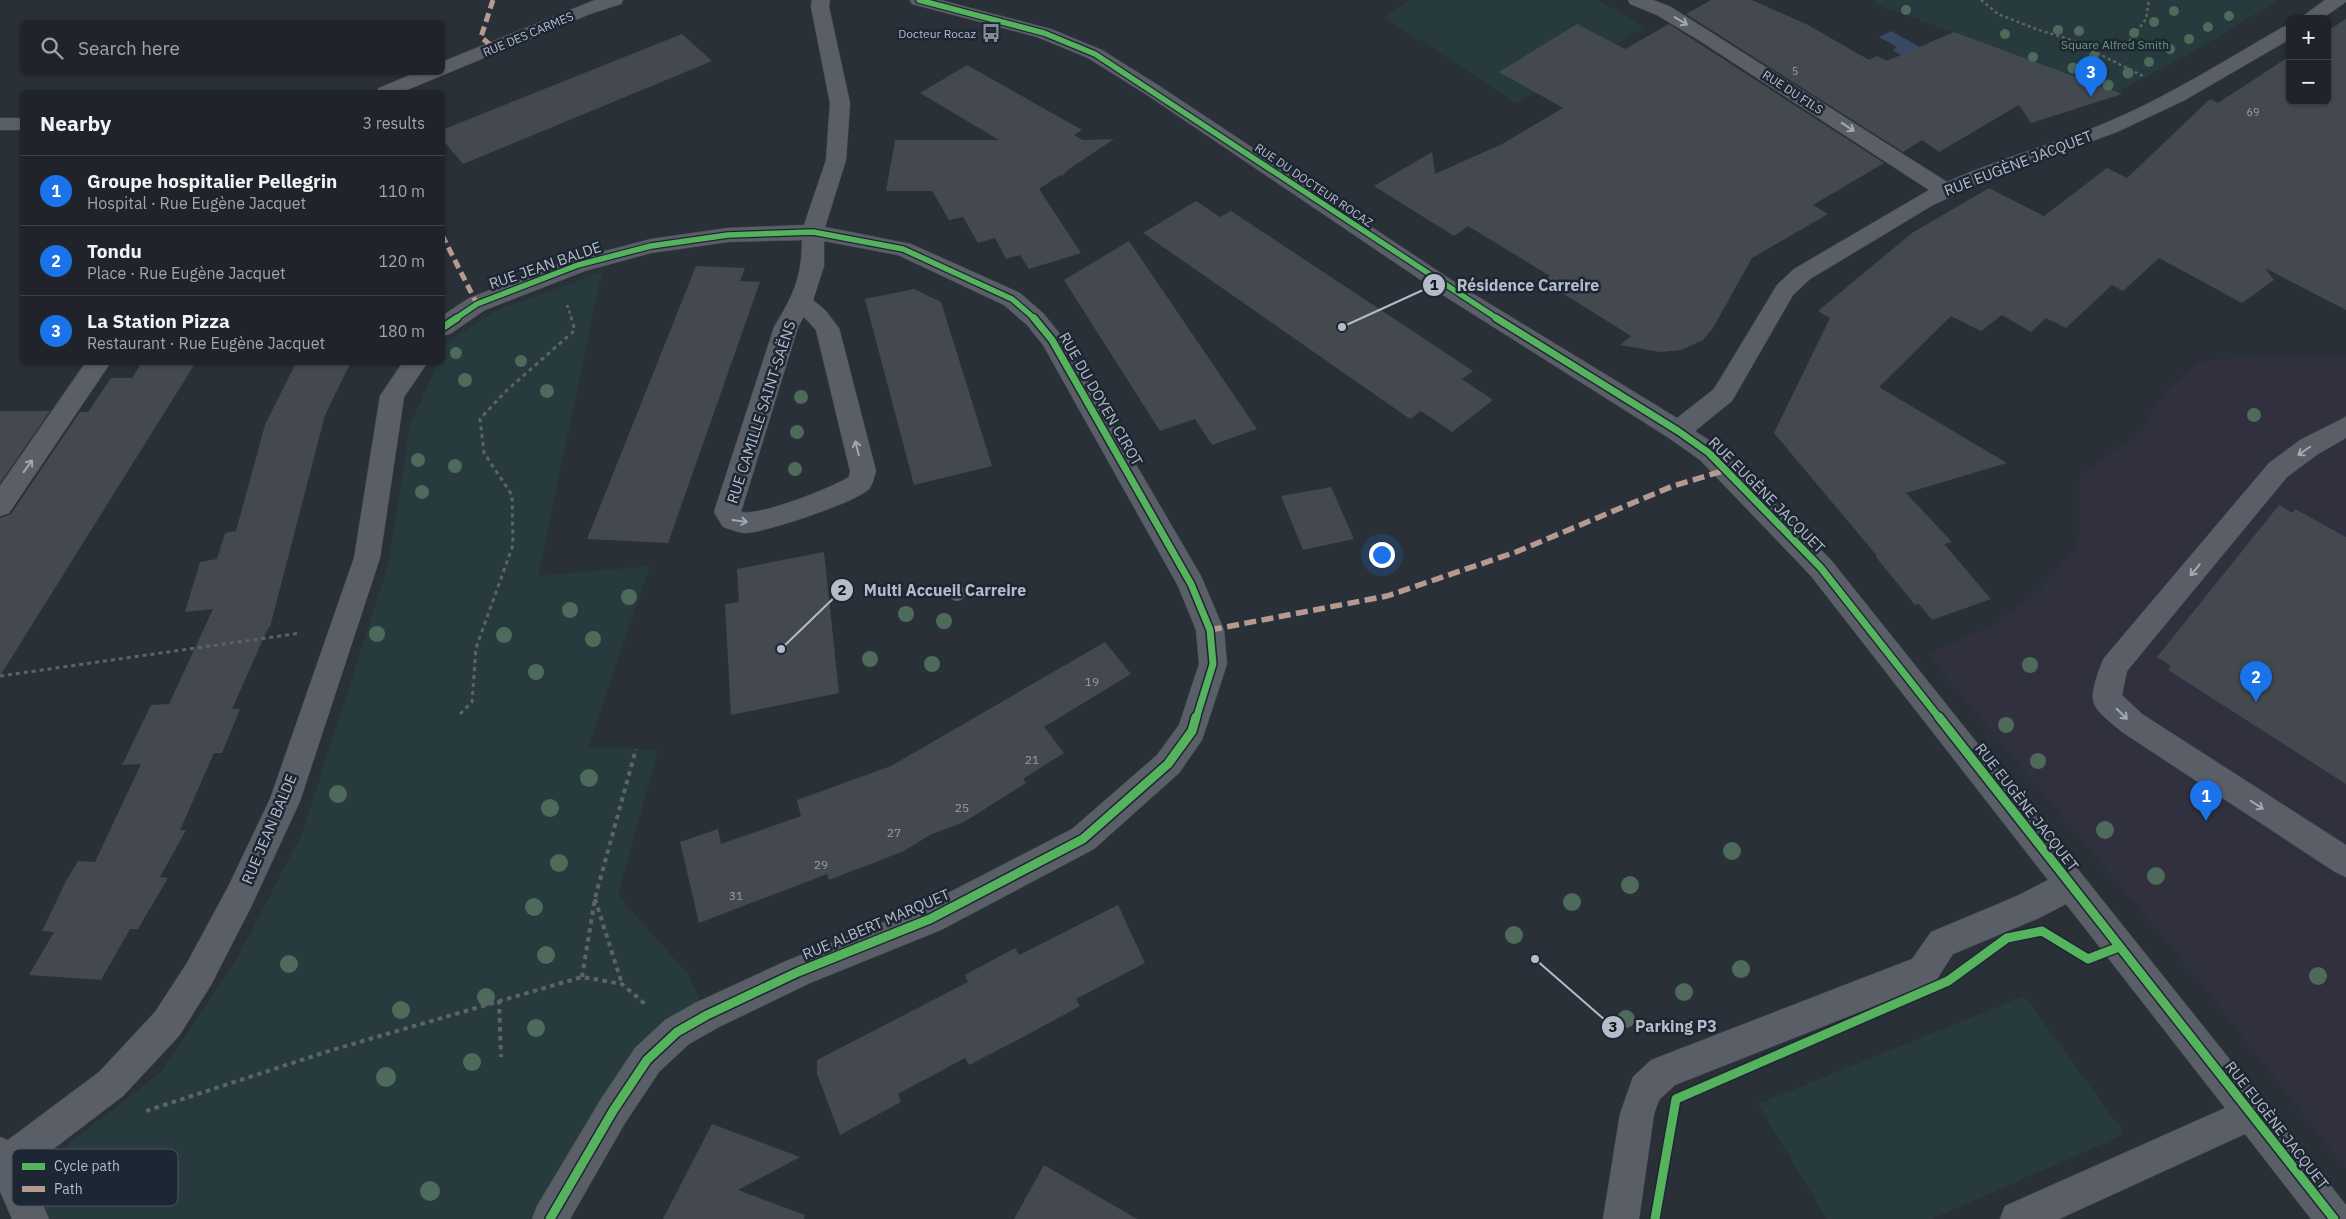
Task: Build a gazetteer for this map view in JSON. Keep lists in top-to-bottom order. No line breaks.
{"streets":{"street":["RUE DES CARMES","RUE DU FILS","RUE EUGÈNE JACQUET","RUE DU DOCTEUR ROCAZ","RUE JEAN BALDE","RUE DU DOYEN CIROT","RUE CAMILLE SAINT-SAËNS","RUE ALBERT MARQUET"]},"crossings":[["RUE DU FILS","RUE EUGÈNE JACQUET"],["RUE EUGÈNE JACQUET","RUE DU DOCTEUR ROCAZ"],["RUE JEAN BALDE","RUE DU DOYEN CIROT"],["RUE JEAN BALDE","RUE CAMILLE SAINT-SAËNS"],["RUE DU DOYEN CIROT","RUE CAMILLE SAINT-SAËNS"],["RUE DU DOYEN CIROT","RUE ALBERT MARQUET"]],"one_way":["RUE DU FILS"],"parks":["Square Alfred Smith"],"places":{"bus stop":["Docteur Rocaz"],"other":["Résidence Carreire","Multi Accueil Carreire","Parking P3"]},"house_numbers":["5","69","19","21","25","27","29","31"],"legend":["Cycle path","Path"],"page":{"map_buttons":["+","−"],"search":"Search here","pins":["3","2","1"],"heading":["Nearby","3 results"],"list":[{"mark":"1","name":"Groupe hospitalier Pellegrin","note":"Hospital · Rue Eugène Jacquet","value":"110 m"},{"mark":"2","name":"Tondu","note":"Place · Rue Eugène Jacquet","value":"120 m"},{"mark":"3","name":"La Station Pizza","note":"Restaurant · Rue Eugène Jacquet","value":"180 m"}]}}
